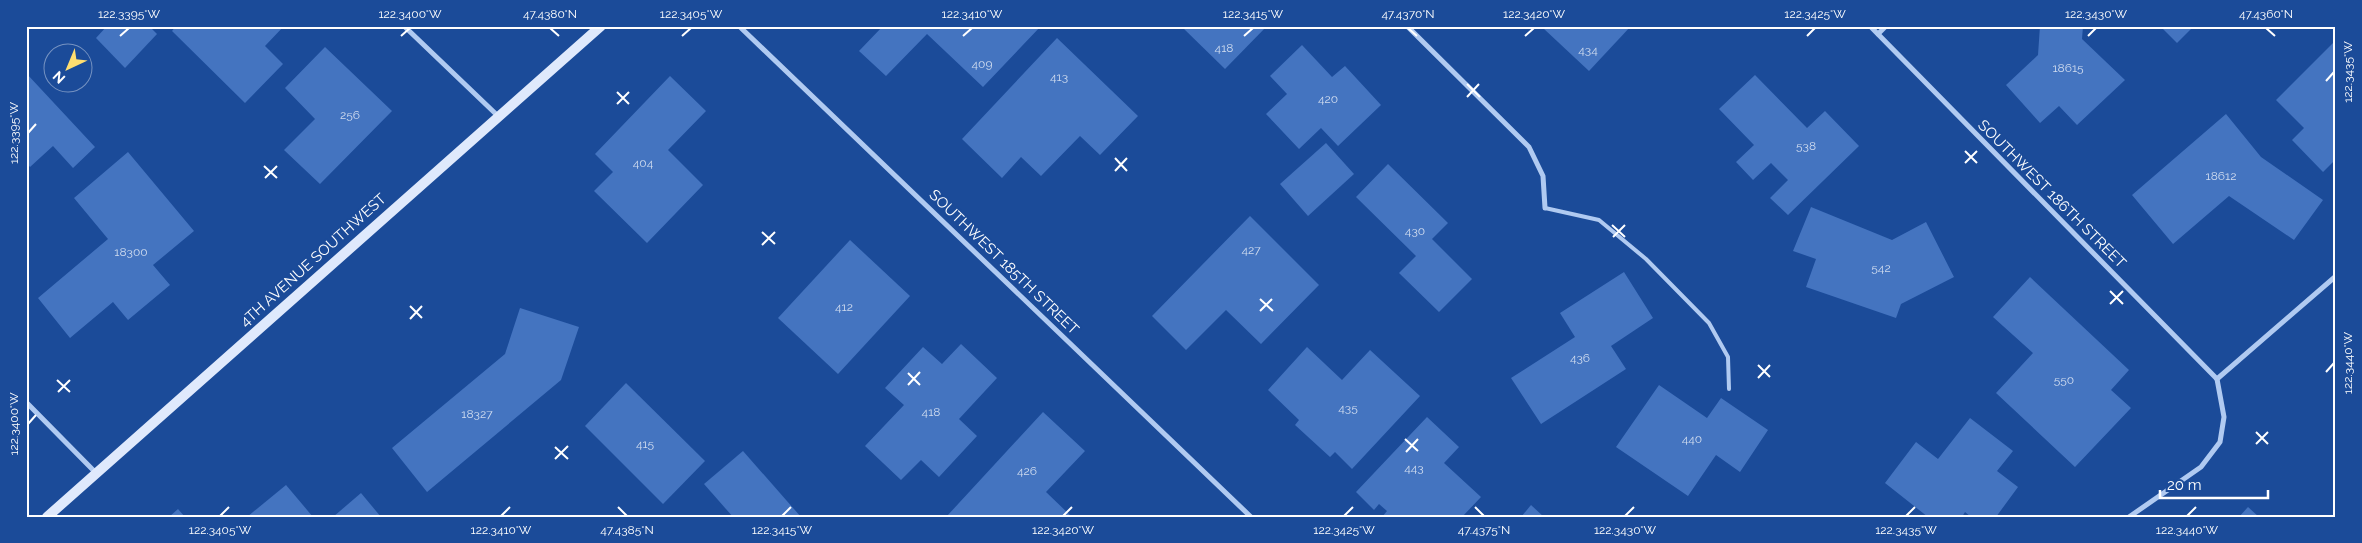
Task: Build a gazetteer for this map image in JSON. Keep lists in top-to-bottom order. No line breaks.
{"streets":{"street":["SOUTHWEST 186TH STREET","4TH AVENUE SOUTHWEST","SOUTHWEST 185TH STREET"]},"house_numbers":["418","434","409","18615","413","420","256","538","404","18612","430","427","18300","542","412","436","550","435","418","18327","440","415","443","426"],"scale_bar":"20 m","north":"bottom left","coordinates":["122.3395°W","122.3400°W","47.4380°N","122.3405°W","122.3410°W","122.3415°W","47.4370°N","122.3420°W","122.3425°W","122.3430°W","47.4360°N","122.3435°W","122.3440°W","47.4385°N","47.4375°N"]}
